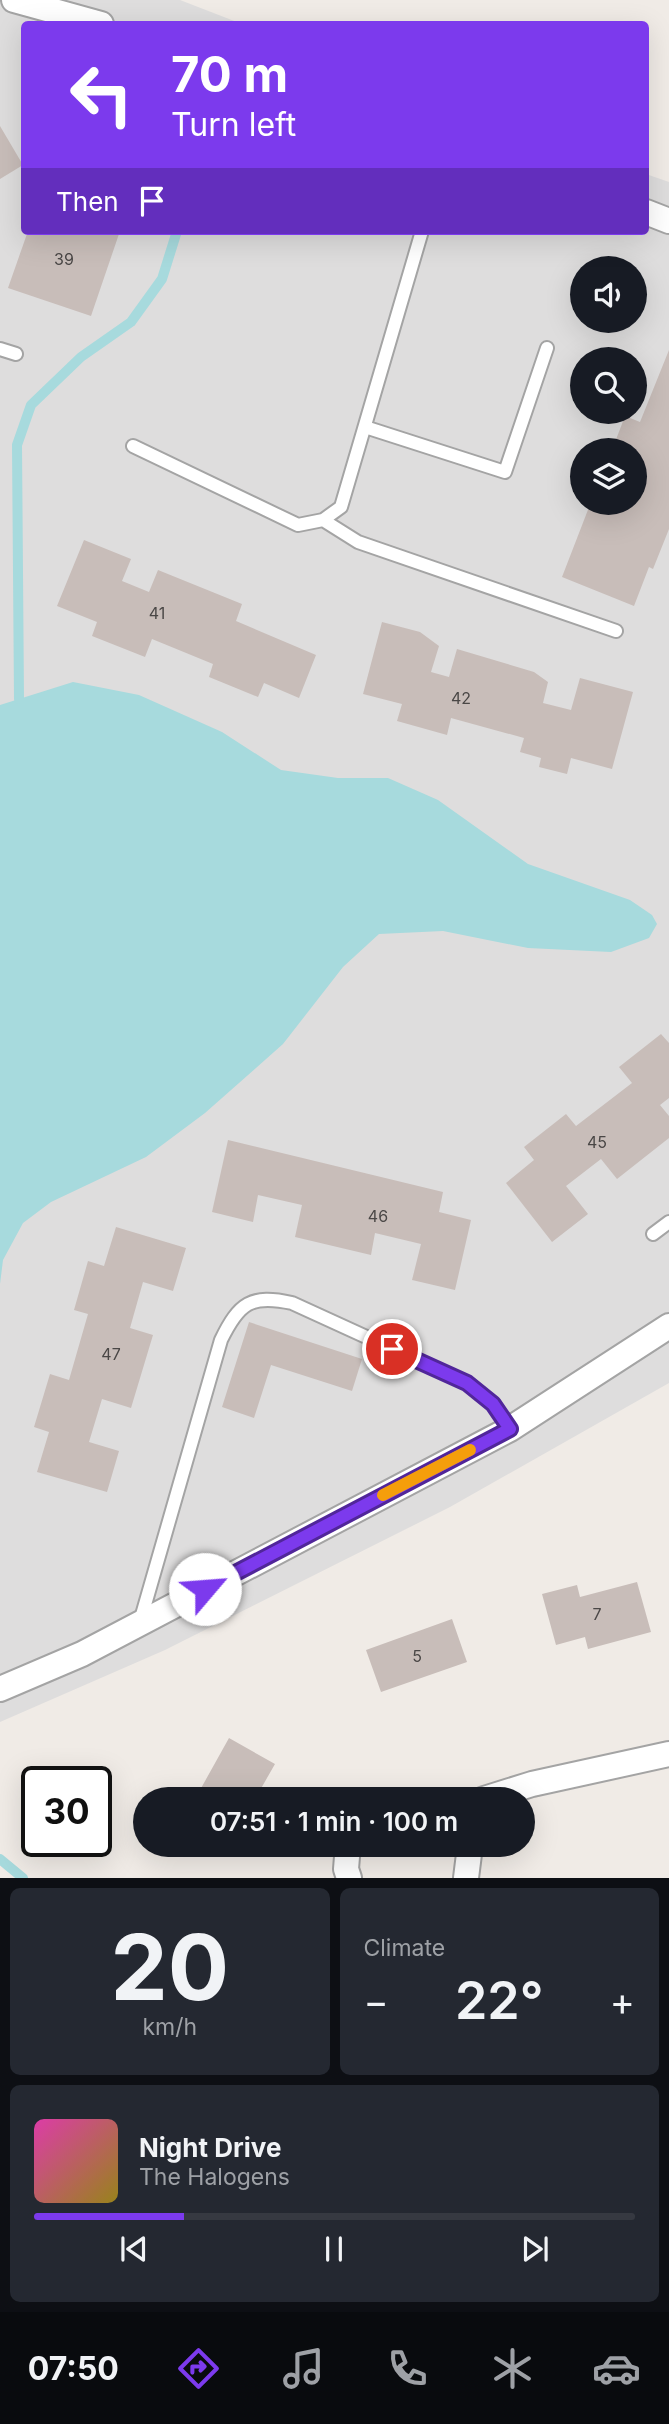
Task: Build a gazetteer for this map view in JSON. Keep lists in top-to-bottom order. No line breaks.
{"house_numbers":["39","41","42","45","46","47","7","5"],"page":{"turn":["70 m","Turn left"],"then":"Then","limit":"30","trip":"07:51 · 1 min · 100 m","tile":[["20","km/h"],"Climate"],"heat":["−","22°","+"],"song":["Night Drive","The Halogens"],"tabs":"07:50"}}
